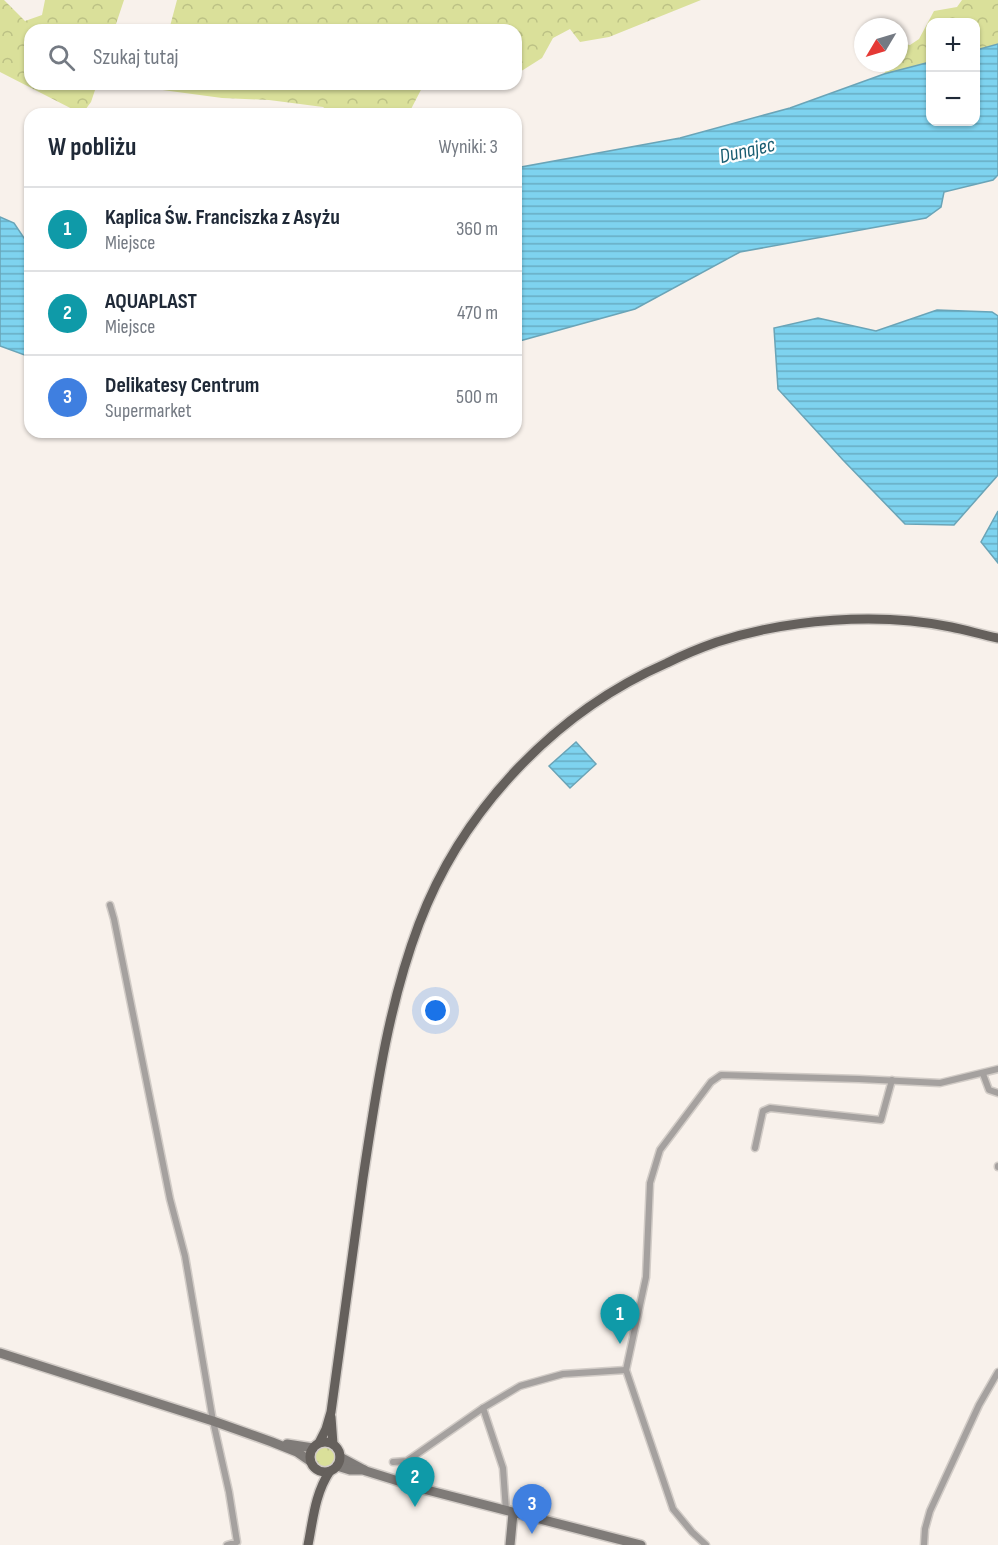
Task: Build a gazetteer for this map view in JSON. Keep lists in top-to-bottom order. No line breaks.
{"water":["Dunajec"],"north":"bottom left","page":{"map_buttons":["+","−"],"search":"Szukaj tutaj","heading":["W pobliżu","Wyniki: 3"],"list":[{"mark":"1","name":"Kaplica Św. Franciszka z Asyżu","note":"Miejsce","value":"360 m"},{"mark":"2","name":"AQUAPLAST","note":"Miejsce","value":"470 m"},{"mark":"3","name":"Delikatesy Centrum","note":"Supermarket","value":"500 m"}],"pins":["1","2","3"]}}
